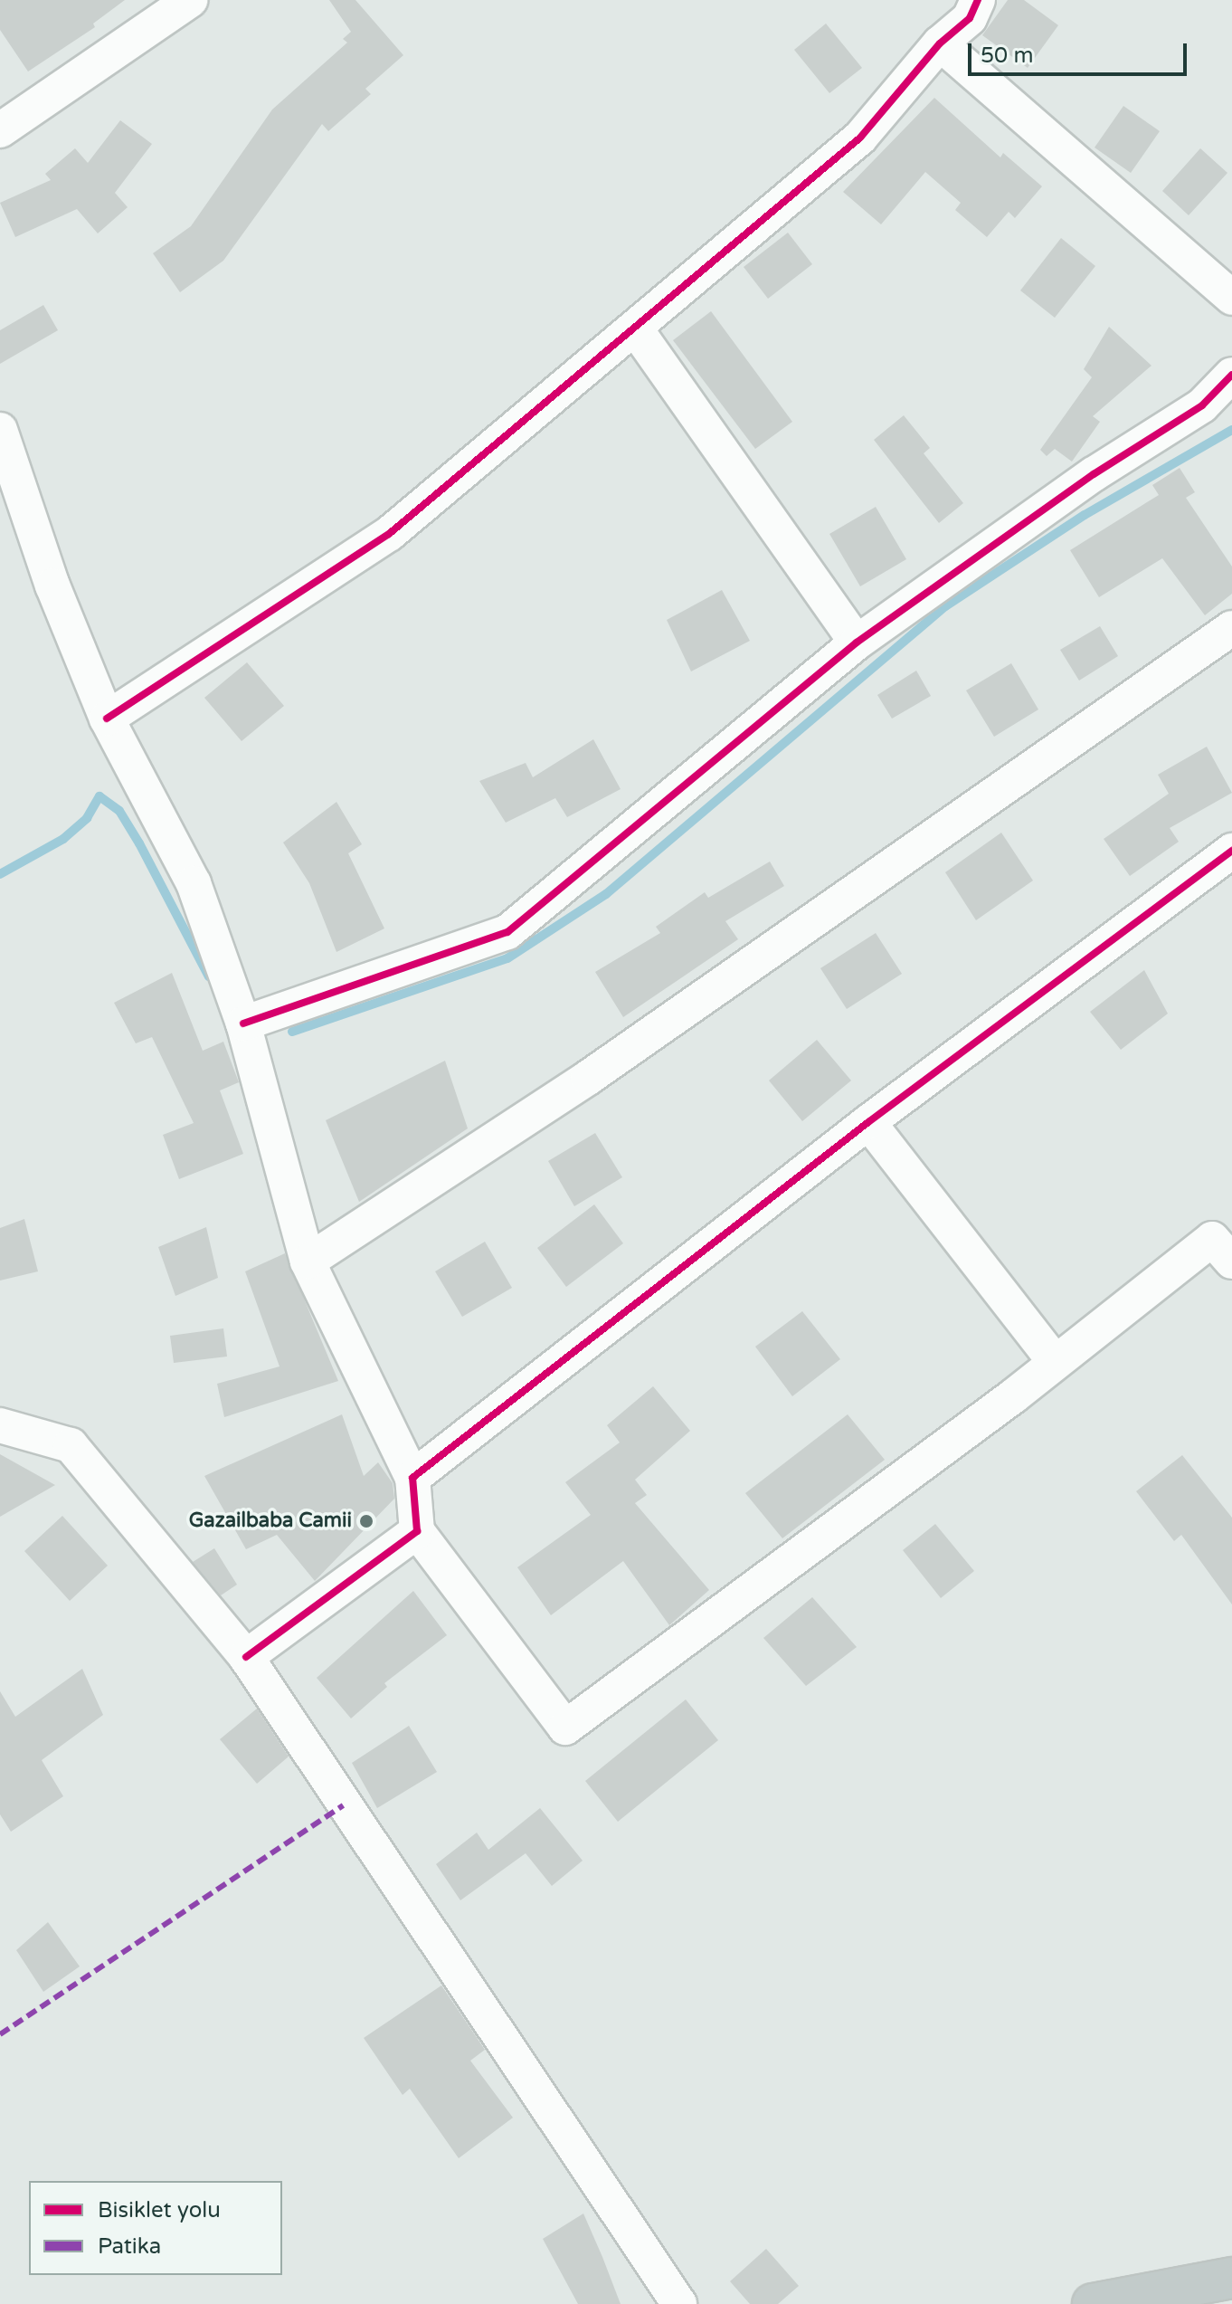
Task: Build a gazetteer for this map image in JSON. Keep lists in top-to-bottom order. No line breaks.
{"places":["Gazailbaba Camii"],"legend":["Bisiklet yolu","Patika"],"scale_bar":"50 m"}
